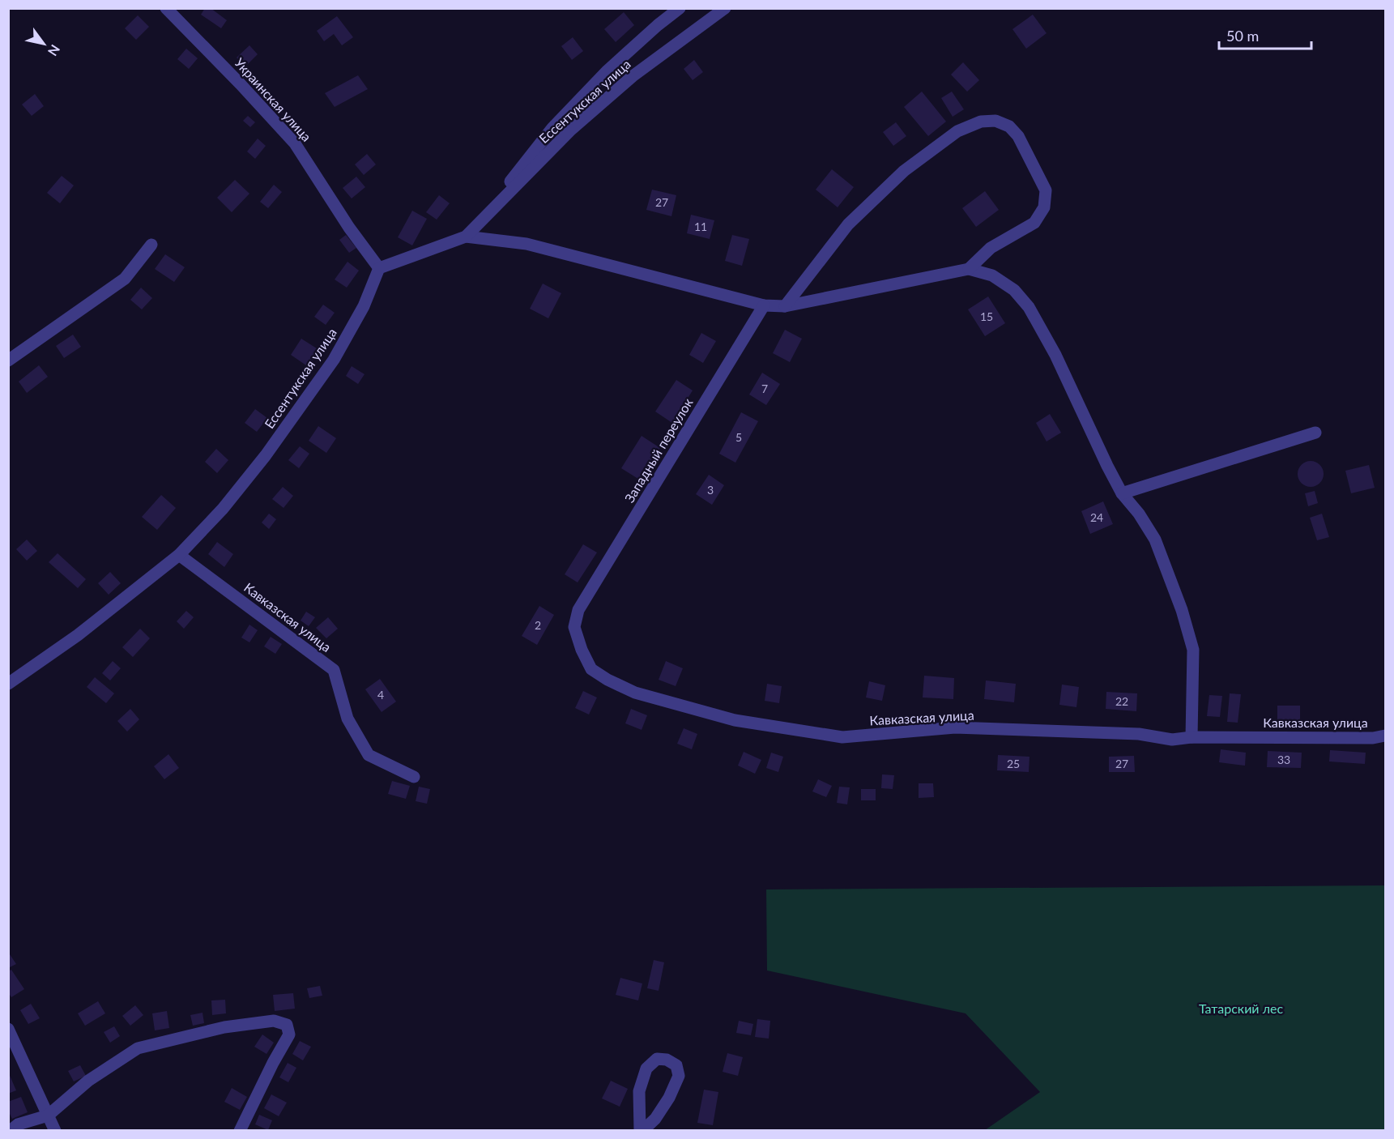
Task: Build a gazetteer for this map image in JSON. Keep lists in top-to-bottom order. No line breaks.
{"streets":{"street":["Украинская улица","Ессентукская улица","Западный переулок","Кавказская улица"]},"crossings":[["Украинская улица","Ессентукская улица"],["Ессентукская улица","Кавказская улица"],["Западный переулок","Кавказская улица"]],"parks":["Татарский лес"],"house_numbers":["27","11","15","7","5","3","24","2","4","22","33","25","27"],"scale_bar":"50 m","north":"bottom right"}
